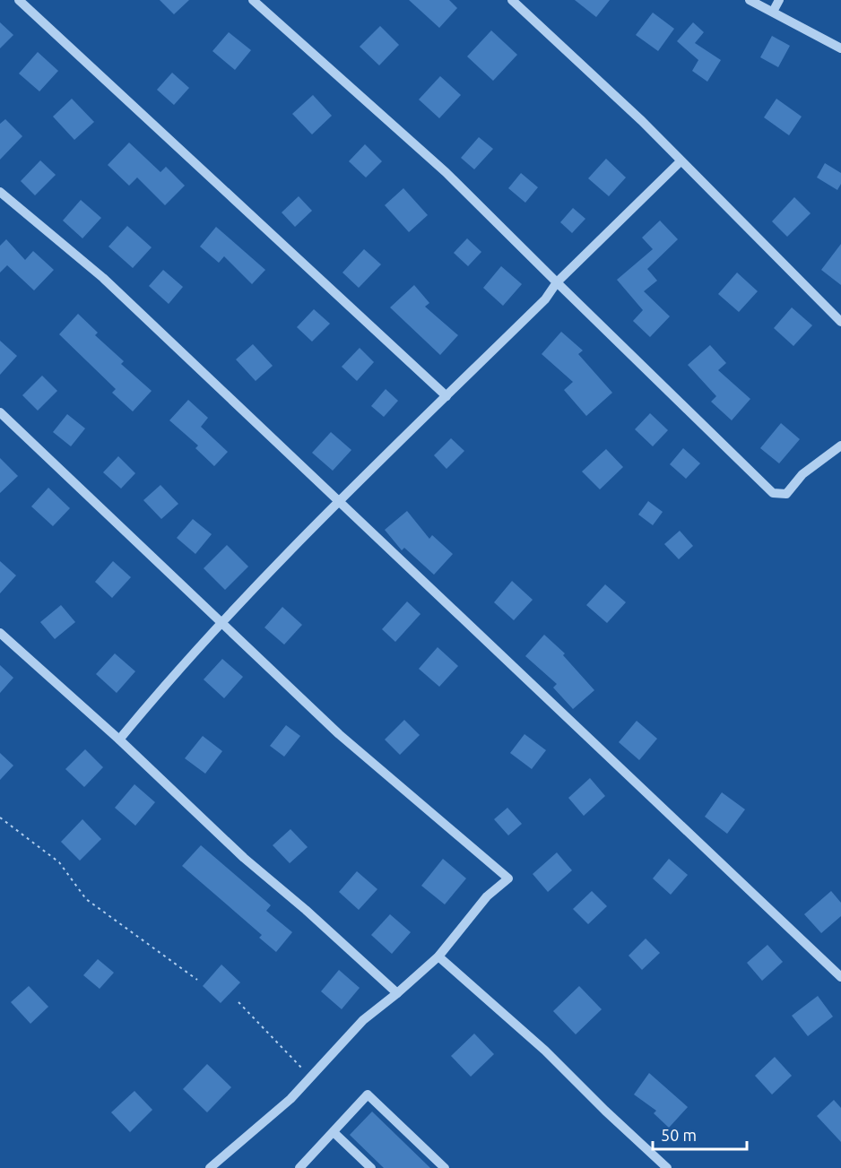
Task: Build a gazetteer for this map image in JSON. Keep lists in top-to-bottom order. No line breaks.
{"scale_bar":"50 m"}
